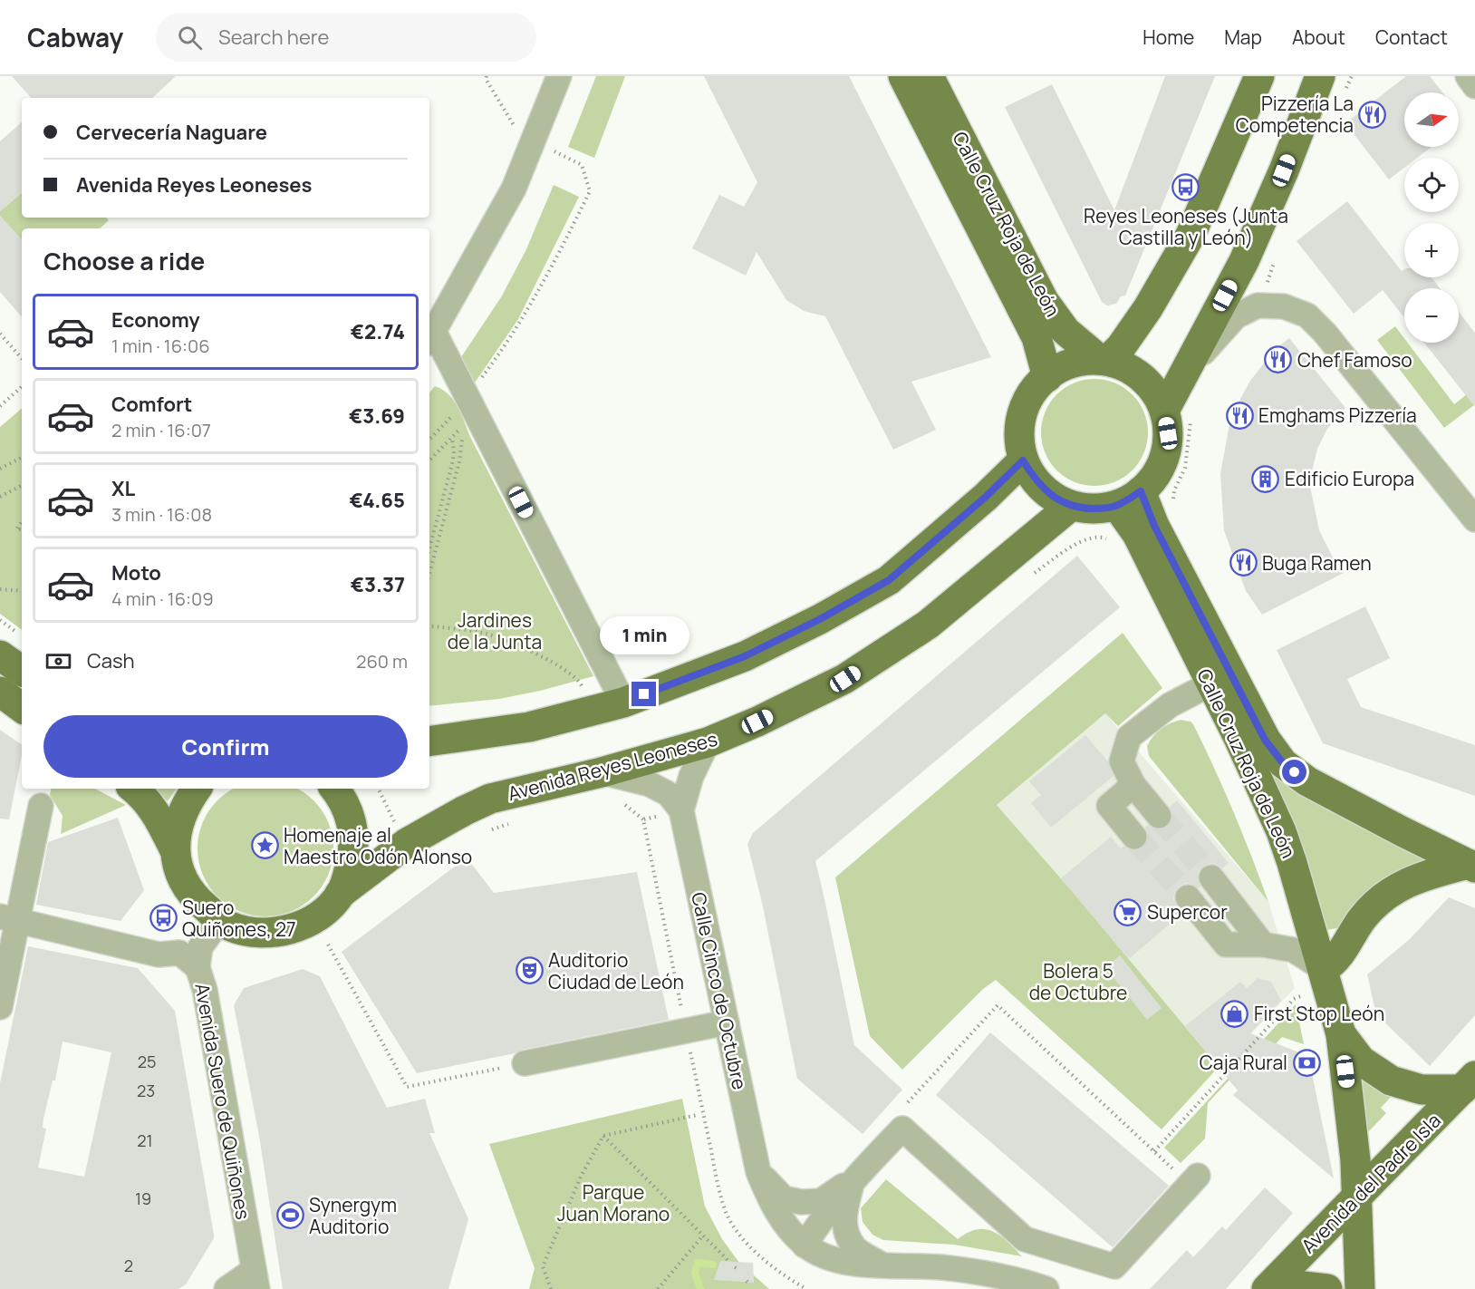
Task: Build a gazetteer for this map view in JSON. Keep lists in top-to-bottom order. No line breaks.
{"streets":{"main road":["Calle Cruz Roja de León","Avenida Reyes Leoneses","Avenida del Padre Isla"],"street":["Calle Cinco de Octubre","Avenida Suero de Quiñones"]},"crossings":[["Calle Cruz Roja de León","Avenida Reyes Leoneses"],["Calle Cruz Roja de León","Avenida del Padre Isla"],["Avenida Reyes Leoneses","Calle Cinco de Octubre"]],"parks":["Jardines de la Junta","Bolera 5 de Octubre","Parque Juan Morano"],"places":{"restaurant":["Pizzería La Competencia","Chef Famoso","Emghams Pizzería","Buga Ramen"],"bus stop":["Reyes Leoneses (Junta Castilla y León)","Suero Quiñones, 27"],"building":["Edificio Europa"],"place":["Homenaje al Maestro Odón Alonso"],"supermarket":["Supercor"],"theatre":["Auditorio Ciudad de León"],"shop":["First Stop León"],"bank":["Caja Rural"],"sports":["Synergym Auditorio"]},"house_numbers":["25","23","21","19","2"],"north":"right","page":{"header":"Cabway","search":"Search here","nav":["Home","Map","About","Contact"],"map_buttons":["+","−"],"banner":["Cervecería Naguare","Avenida Reyes Leoneses"],"heading":"Choose a ride","list":[{"name":"Economy","note":"1 min · 16:06","value":"€2.74"},{"name":"Comfort","note":"2 min · 16:07","value":"€3.69"},{"name":"XL","note":"3 min · 16:08","value":"€4.65"},{"name":"Moto","note":"4 min · 16:09","value":"€3.37"}],"bubble":"1 min","pay":["Cash","260 m"],"buttons":"Confirm"}}
